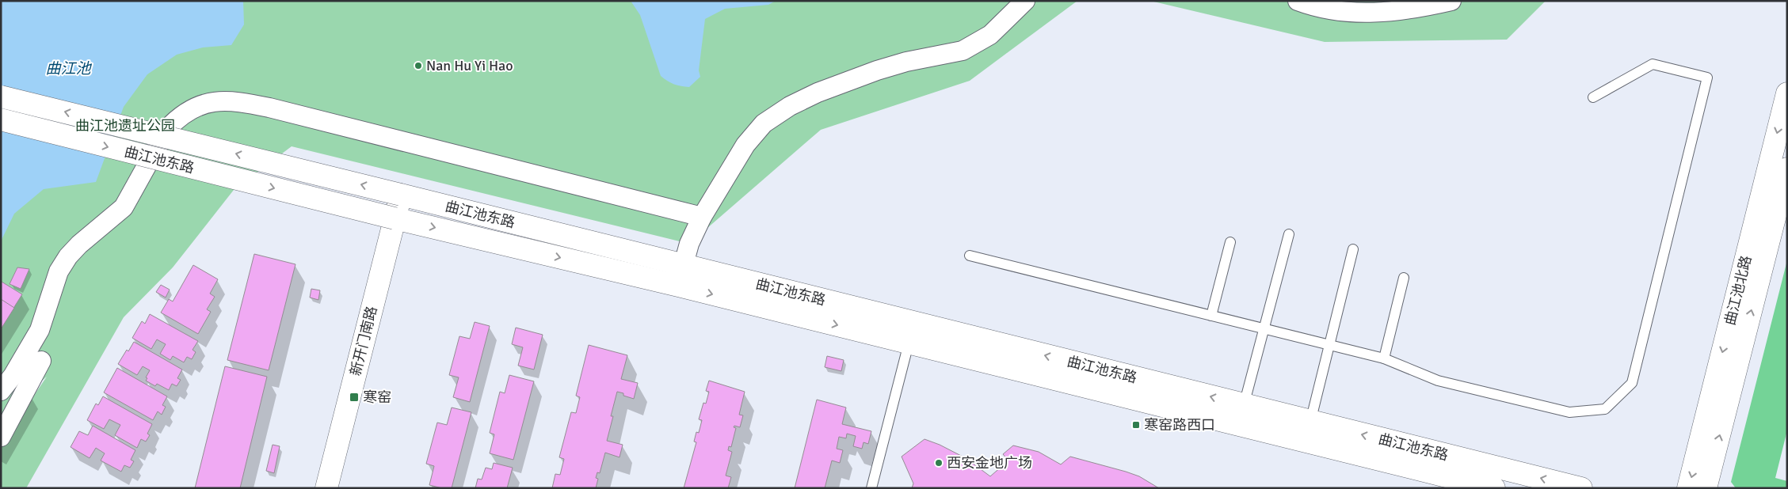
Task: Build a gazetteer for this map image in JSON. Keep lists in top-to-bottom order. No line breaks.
{"streets":{"main road":["曲江池东路","曲江池北路","新开门南路"]},"crossings":[["曲江池东路","新开门南路"]],"water":["曲江池"],"parks":["曲江池遗址公园"],"places":{"other":["Nan Hu Yi Hao","西安金地广场"],"transit":["寒窑","寒窑路西口"]}}
